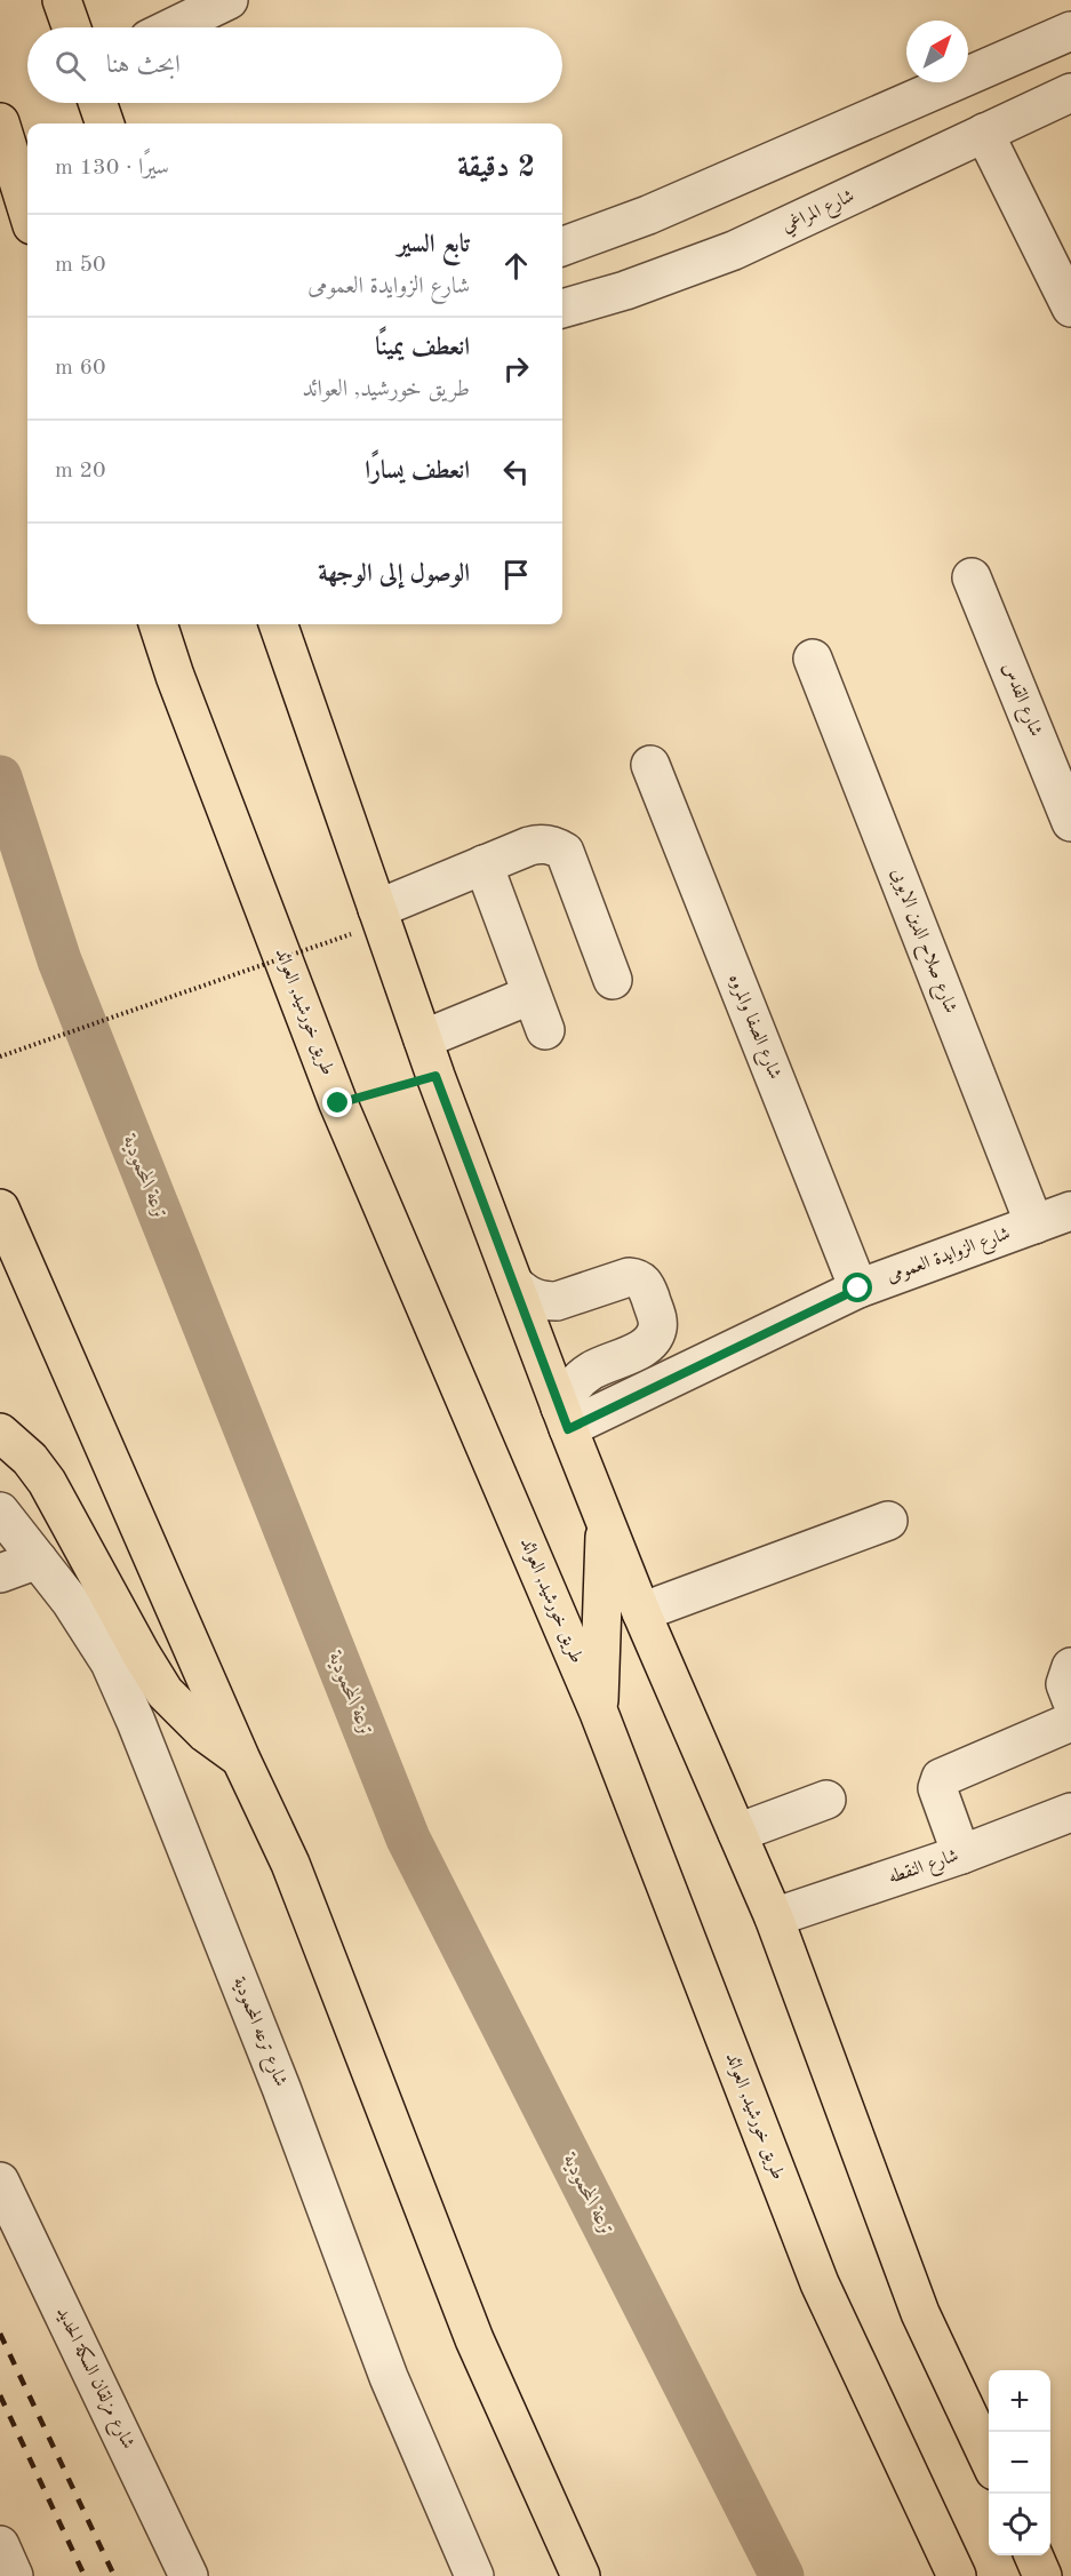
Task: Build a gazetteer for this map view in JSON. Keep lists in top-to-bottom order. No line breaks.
{"streets":{"main road":["طريق خورشيد, العوائد"],"street":["شارع المراغي","شارع القدس","شارع صلاح الدين الايوبى","شارع الصفا والمروه","شارع الزوايدة العمومى","شارع النقطه","شارع ترعه المحمودية","شارع مزلقان السكة الحديد"]},"crossings":[["شارع صلاح الدين الايوبى","شارع الزوايدة العمومى"],["شارع الصفا والمروه","شارع الزوايدة العمومى"]],"water":["ترعة المحمودية"],"north":"top right","page":{"search":"ابحث هنا","heading":["2 دقيقة","سيرًا · 130 m"],"list":[["تابع السير","شارع الزوايدة العمومى","50 m"],["انعطف يمينًا","طريق خورشيد, العوائد","60 m"],["انعطف يسارًا","20 m"],"الوصول إلى الوجهة"],"map_buttons":["+","−"]}}
